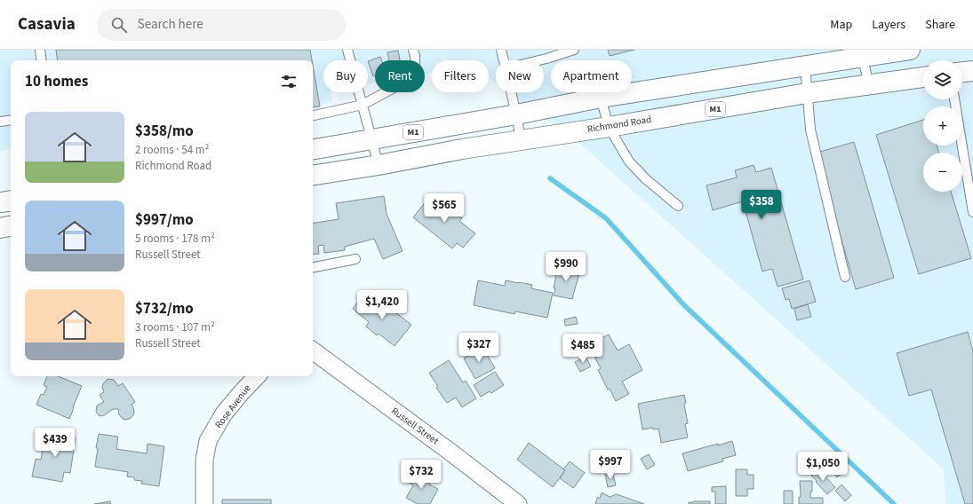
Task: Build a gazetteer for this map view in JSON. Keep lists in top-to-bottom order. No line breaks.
{"streets":{"highway":["M1","Richmond Road"],"street":["Rose Avenue","Russell Street"]},"page":{"header":"Casavia","search":"Search here","nav":["Map","Layers","Share"],"map_buttons":["+","−"],"chip":["Buy","Rent","Filters","New","Apartment"],"heading":"10 homes","list":[{"name":"$358/mo","note":"2 rooms · 54 m² · Richmond Road"},{"name":"$997/mo","note":"5 rooms · 178 m² · Russell Street"},{"name":"$732/mo","note":"3 rooms · 107 m² · Russell Street"}],"price":["$358","$565","$990","$1,420","$327","$485","$439","$997","$1,050","$732"]}}
